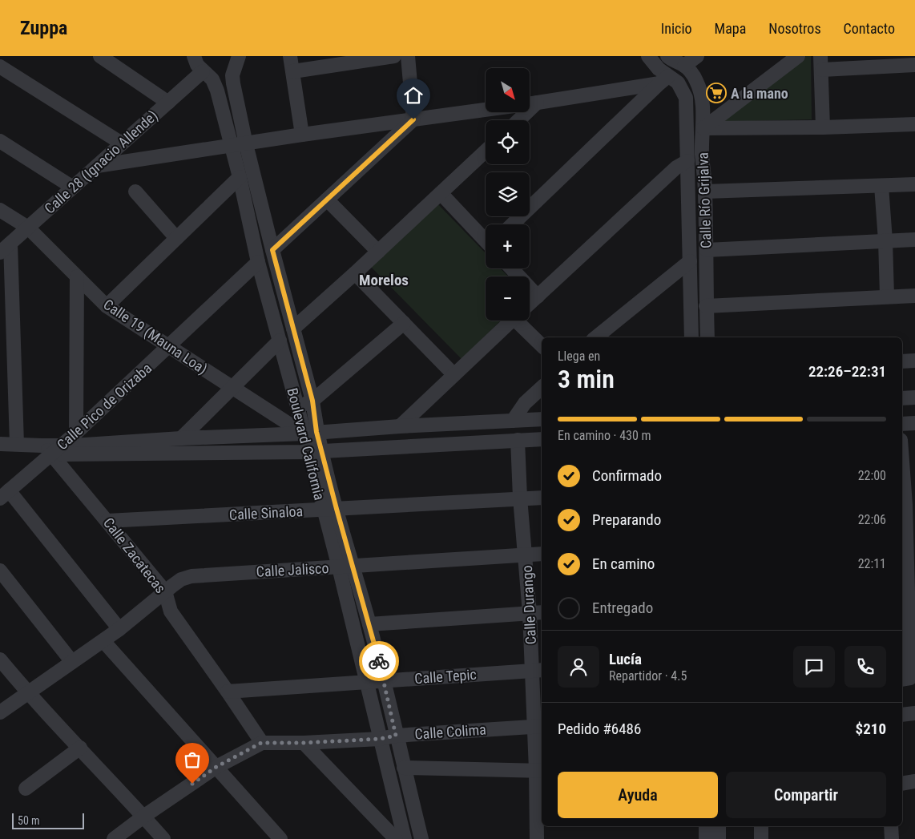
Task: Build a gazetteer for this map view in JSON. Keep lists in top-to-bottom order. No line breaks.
{"streets":{"street":["Calle 28 (Ignacio Allende)","Calle Río Grijalva","Calle 19 (Mauna Loa)","Calle Pico de Orizaba","Boulevard California","Calle Sinaloa","Calle Zacatecas","Calle Jalisco","Calle Durango","Calle Tepic","Calle Colima"]},"crossings":[["Calle 28 (Ignacio Allende)","Calle 19 (Mauna Loa)"],["Calle 28 (Ignacio Allende)","Boulevard California"],["Calle 19 (Mauna Loa)","Calle Pico de Orizaba"],["Calle 19 (Mauna Loa)","Boulevard California"],["Calle Pico de Orizaba","Boulevard California"],["Calle Pico de Orizaba","Calle Zacatecas"],["Boulevard California","Calle Sinaloa"],["Boulevard California","Calle Jalisco"],["Boulevard California","Calle Tepic"],["Boulevard California","Calle Colima"],["Calle Sinaloa","Calle Zacatecas"],["Calle Sinaloa","Calle Durango"],["Calle Zacatecas","Calle Jalisco"],["Calle Zacatecas","Calle Tepic"],["Calle Zacatecas","Calle Colima"],["Calle Jalisco","Calle Durango"],["Calle Durango","Calle Tepic"],["Calle Durango","Calle Colima"]],"districts":["Morelos"],"places":{"supermarket":["A la mano"]},"scale_bar":"50 m","north":"bottom right","page":{"header":"Zuppa","nav":["Inicio","Mapa","Nosotros","Contacto"],"map_buttons":["+","−"],"heading":["3 min","Llega en","22:26–22:31"],"panel":["Lucía","Repartidor · 4.5","Pedido #6486","$210"],"bar":"En camino · 430 m","list":[["Confirmado","22:00"],["Preparando","22:06"],["En camino","22:11"],"Entregado"],"buttons":["Ayuda","Compartir"],"scale":"50 m"}}
